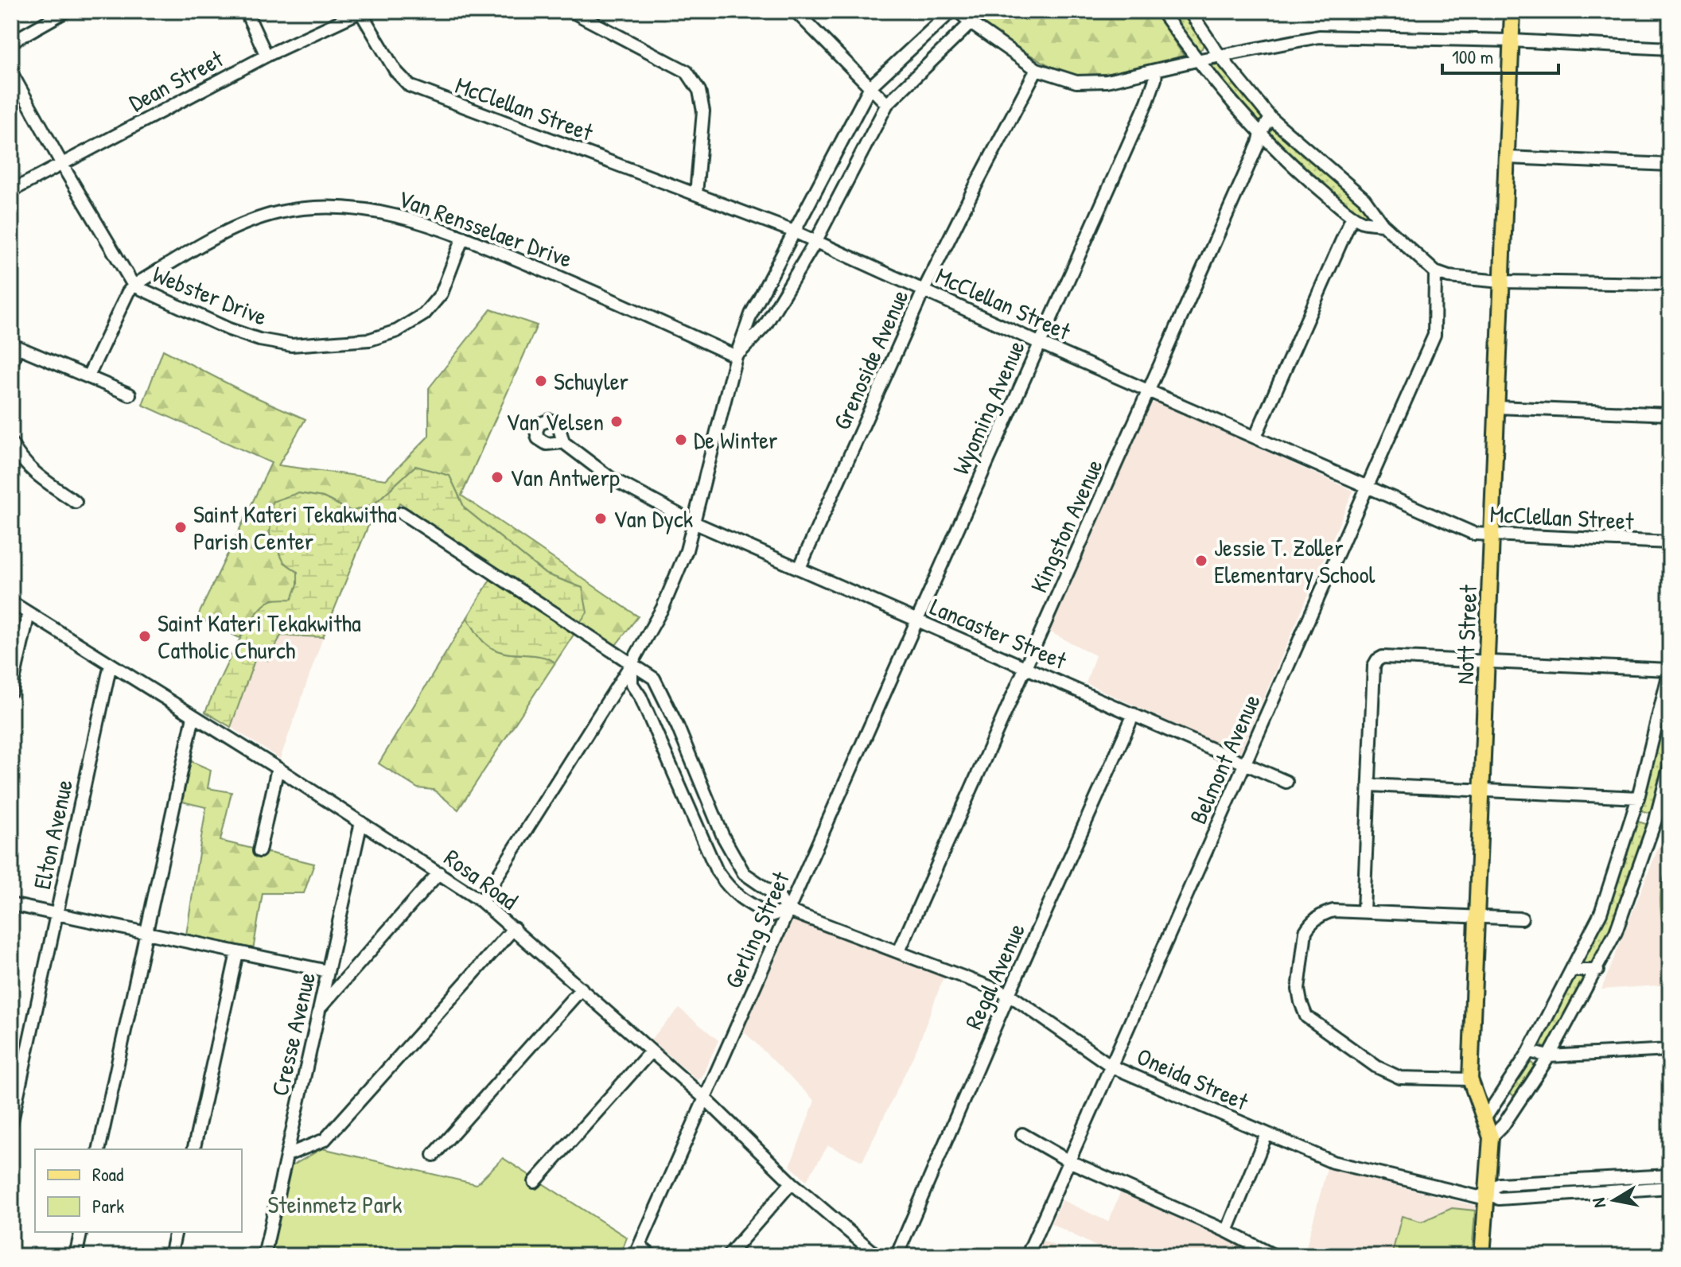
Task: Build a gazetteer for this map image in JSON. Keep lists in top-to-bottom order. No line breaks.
{"streets":{"main road":["Nott Street"],"street":["Dean Street","McClellan Street","Van Rensselaer Drive","Webster Drive","Grenoside Avenue","Wyoming Avenue","Kingston Avenue","Lancaster Street","Belmont Avenue","Elton Avenue","Rosa Road","Gerling Street","Regal Avenue","Cresse Avenue","Oneida Street"]},"crossings":[["Dean Street","McClellan Street"],["Dean Street","Webster Drive"],["McClellan Street","Grenoside Avenue"],["McClellan Street","Wyoming Avenue"],["McClellan Street","Kingston Avenue"],["McClellan Street","Nott Street"],["McClellan Street","Belmont Avenue"],["Van Rensselaer Drive","Webster Drive"],["Grenoside Avenue","Lancaster Street"],["Wyoming Avenue","Lancaster Street"],["Wyoming Avenue","Gerling Street"],["Kingston Avenue","Lancaster Street"],["Kingston Avenue","Oneida Street"],["Lancaster Street","Belmont Avenue"],["Lancaster Street","Gerling Street"],["Lancaster Street","Regal Avenue"],["Nott Street","Oneida Street"],["Belmont Avenue","Oneida Street"],["Elton Avenue","Rosa Road"],["Rosa Road","Gerling Street"],["Rosa Road","Cresse Avenue"],["Gerling Street","Oneida Street"],["Regal Avenue","Oneida Street"]],"parks":["Steinmetz Park"],"places":["Schuyler","Van Velsen","De Winter","Van Antwerp","Van Dyck","Saint Kateri Tekakwitha Parish Center","Jessie T. Zoller Elementary School","Saint Kateri Tekakwitha Catholic Church"],"legend":["Road","Park"],"scale_bar":"100 m","north":"left"}
